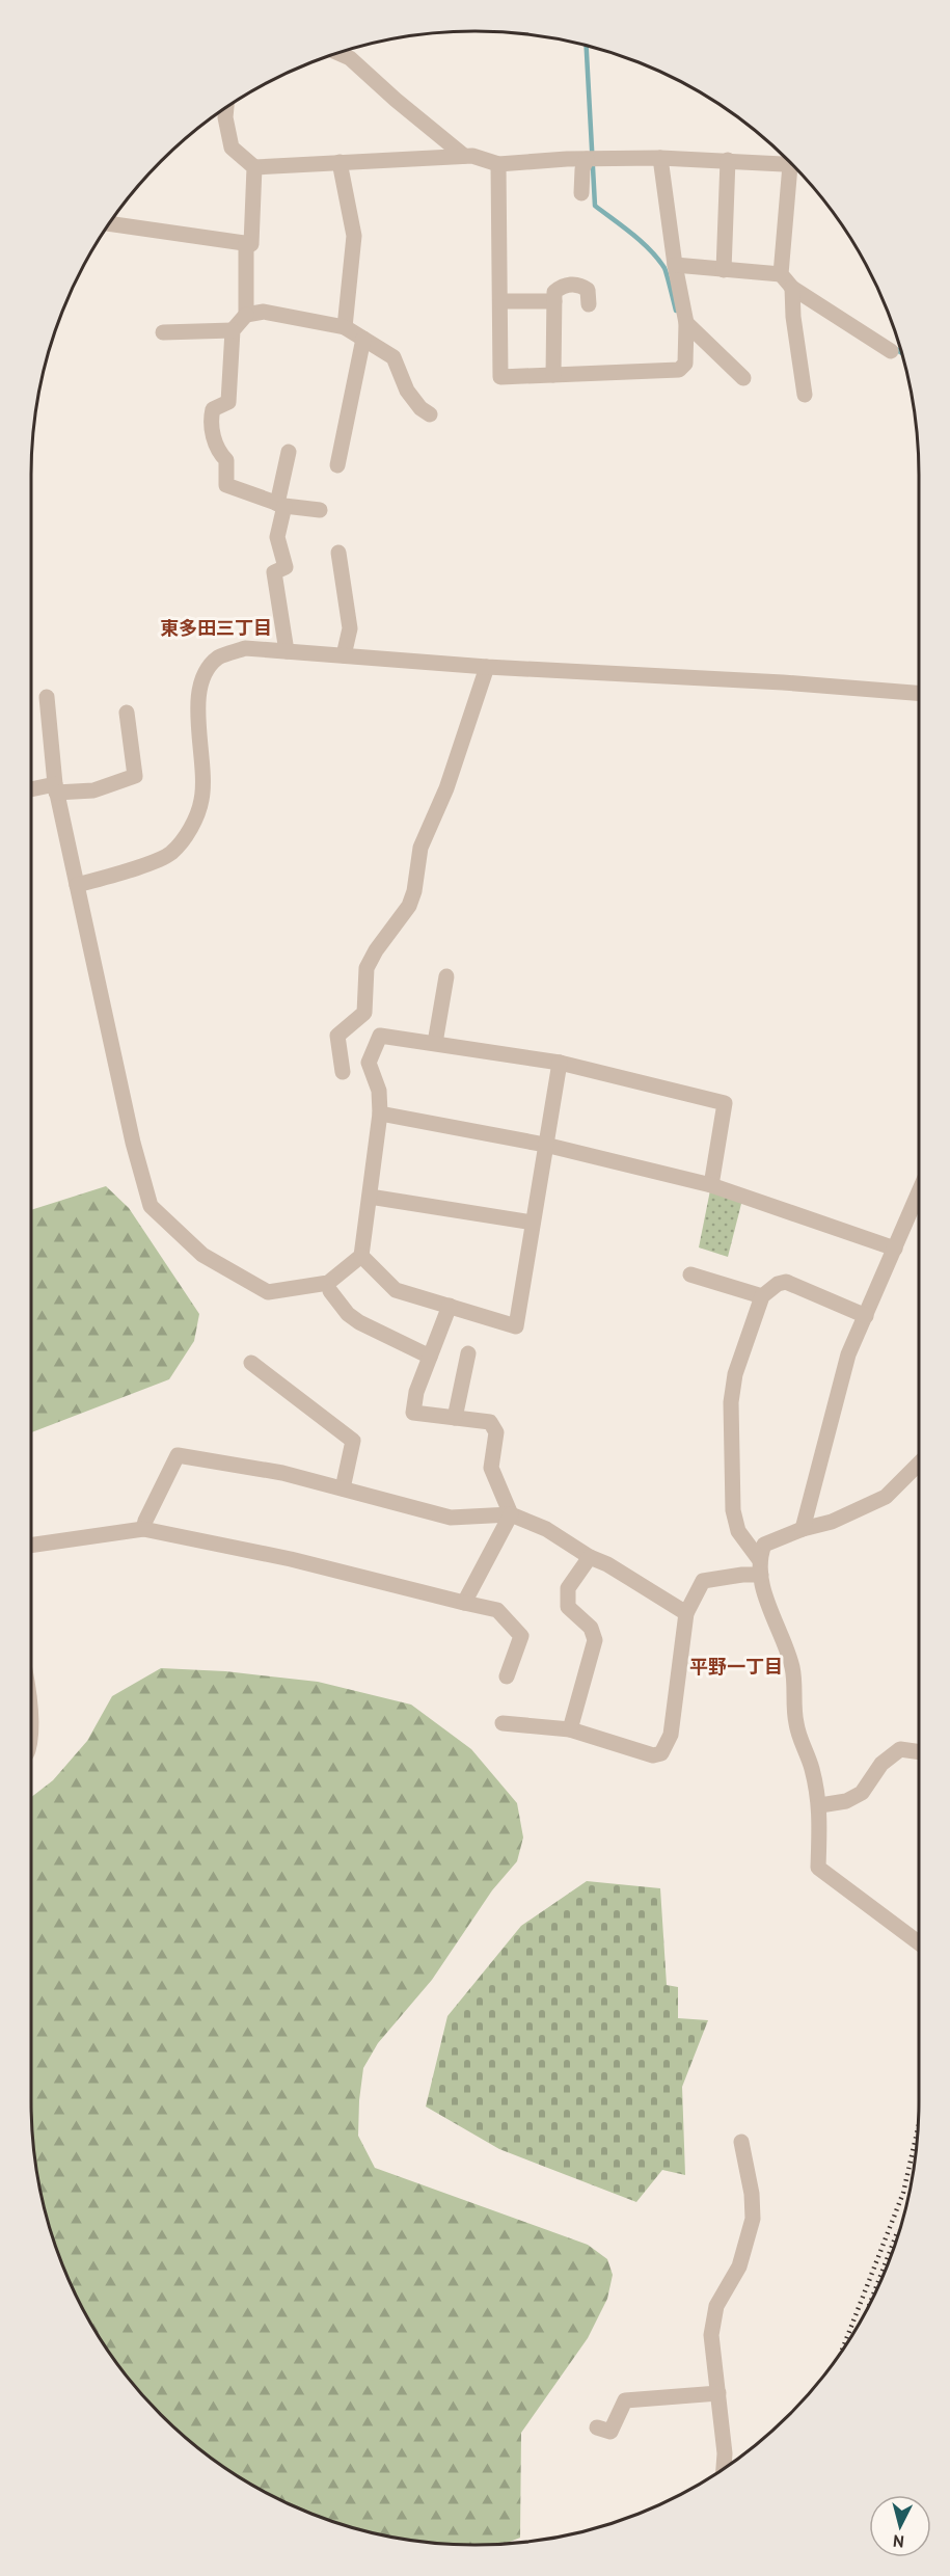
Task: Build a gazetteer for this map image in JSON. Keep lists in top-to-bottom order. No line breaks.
{"districts":["東多田三丁目","平野一丁目"],"north":"bottom"}
